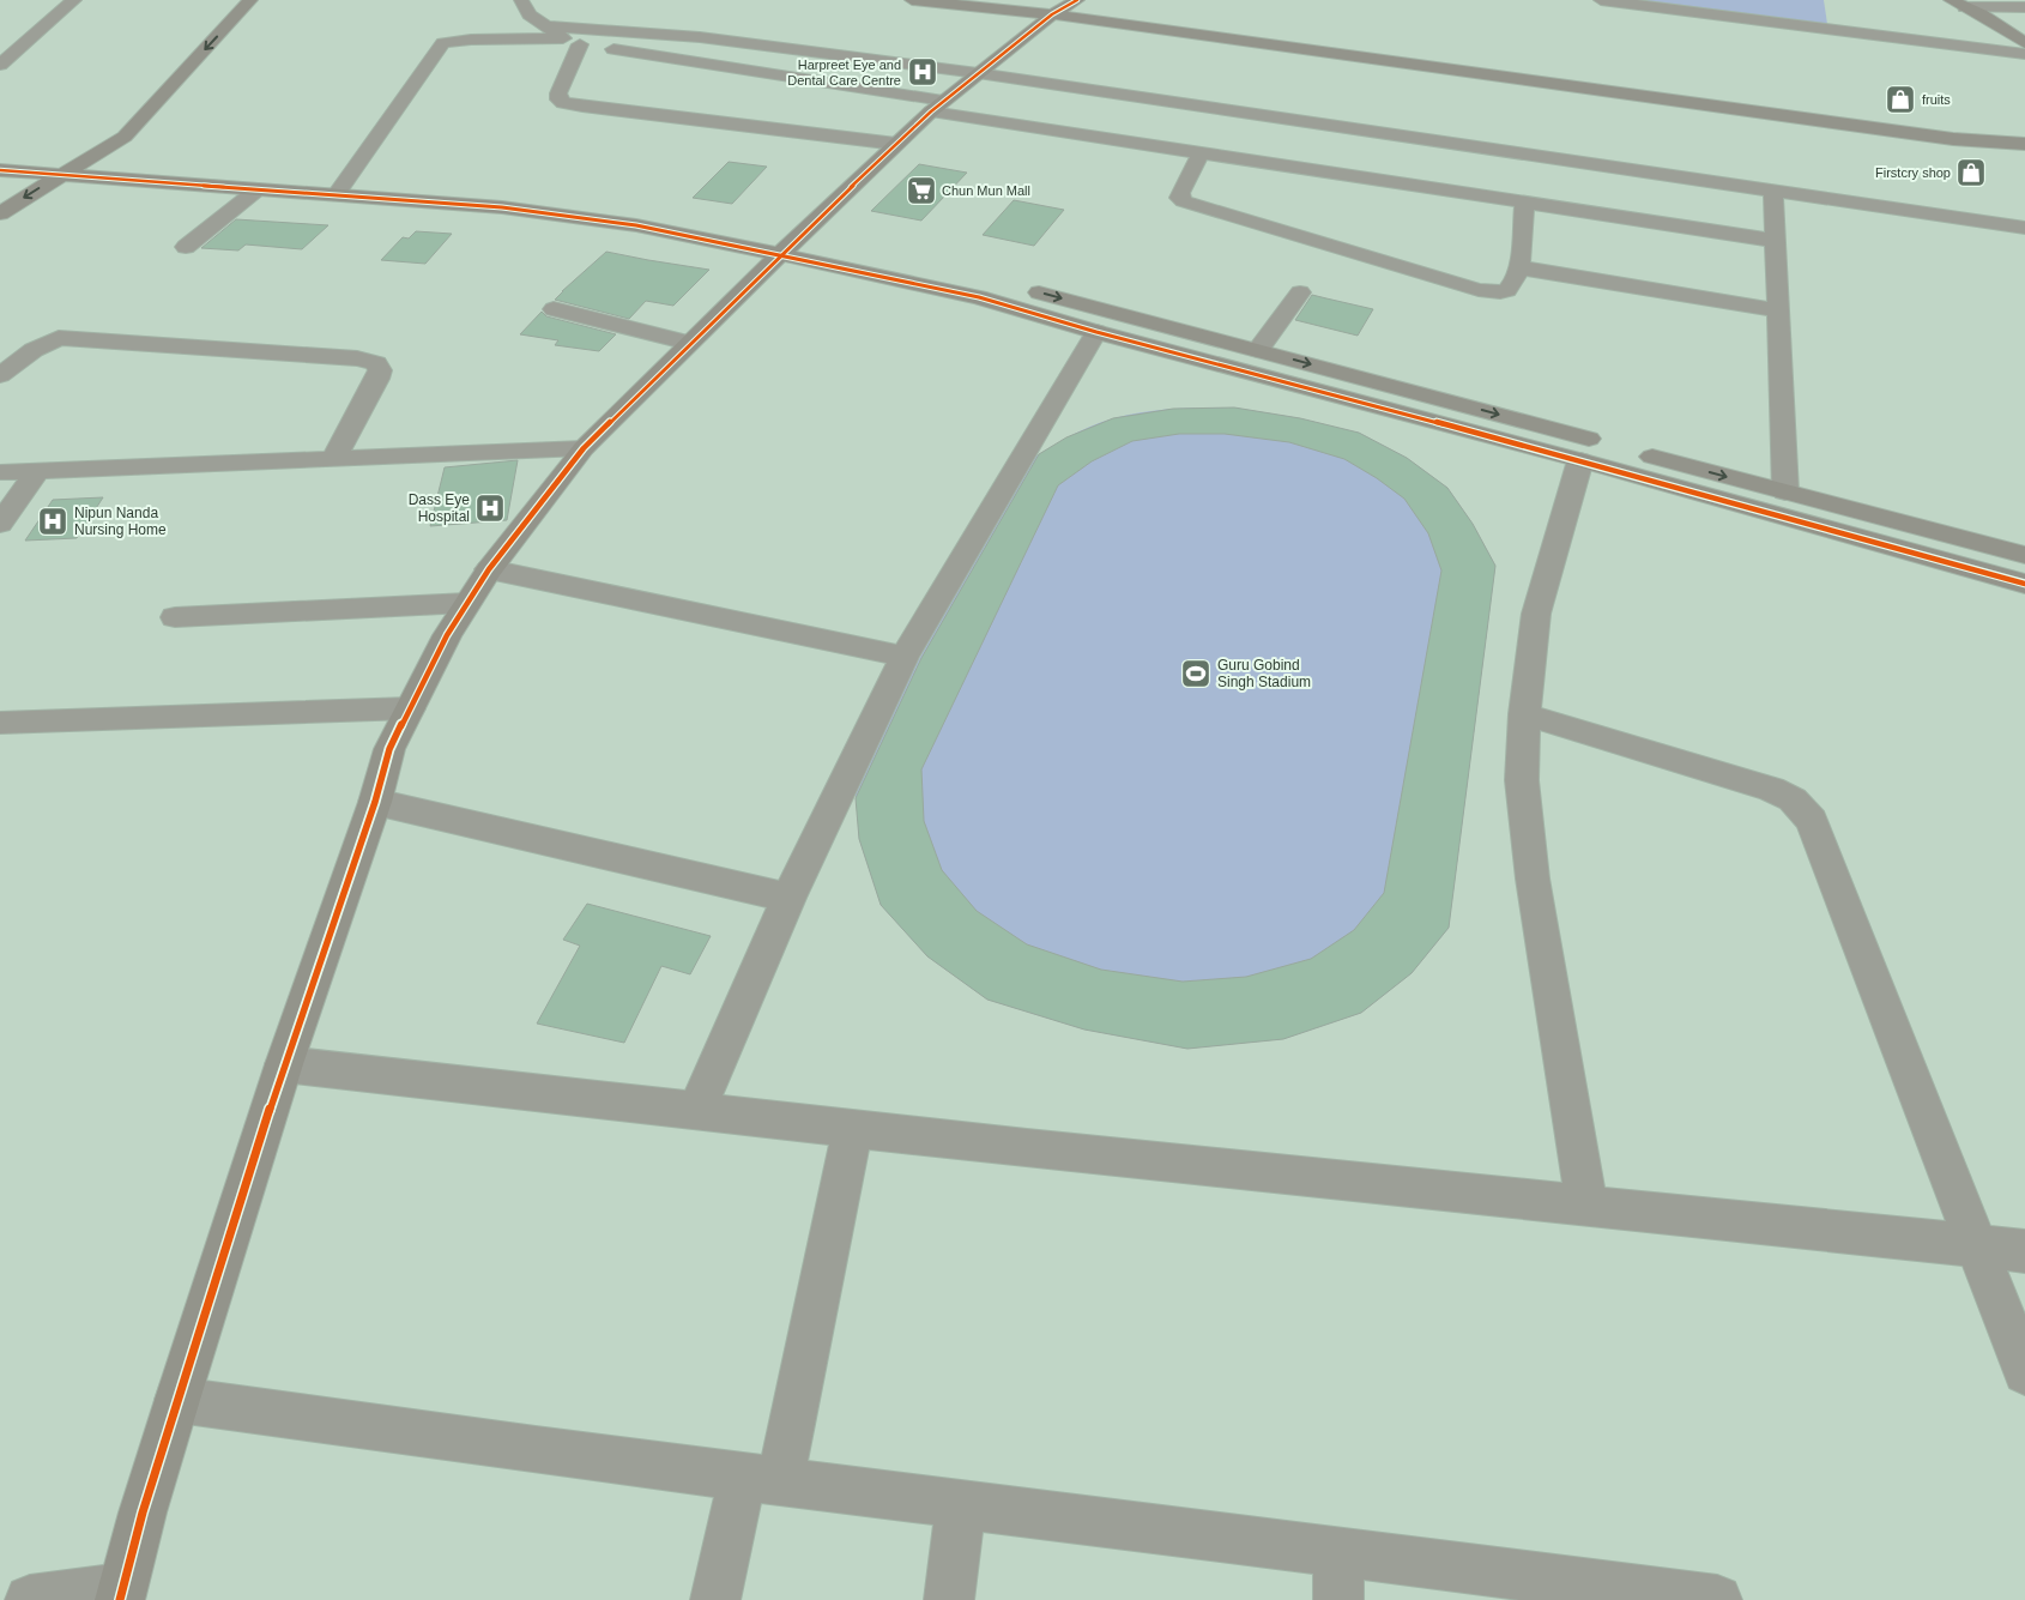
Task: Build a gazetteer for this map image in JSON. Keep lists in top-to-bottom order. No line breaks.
{"places":{"hospital":["Harpreet Eye and Dental Care Centre","Dass Eye Hospital","Nipun Nanda Nursing Home"],"shop":["fruits","Firstcry shop"],"supermarket":["Chun Mun Mall"],"sports":["Guru Gobind Singh Stadium"]}}
